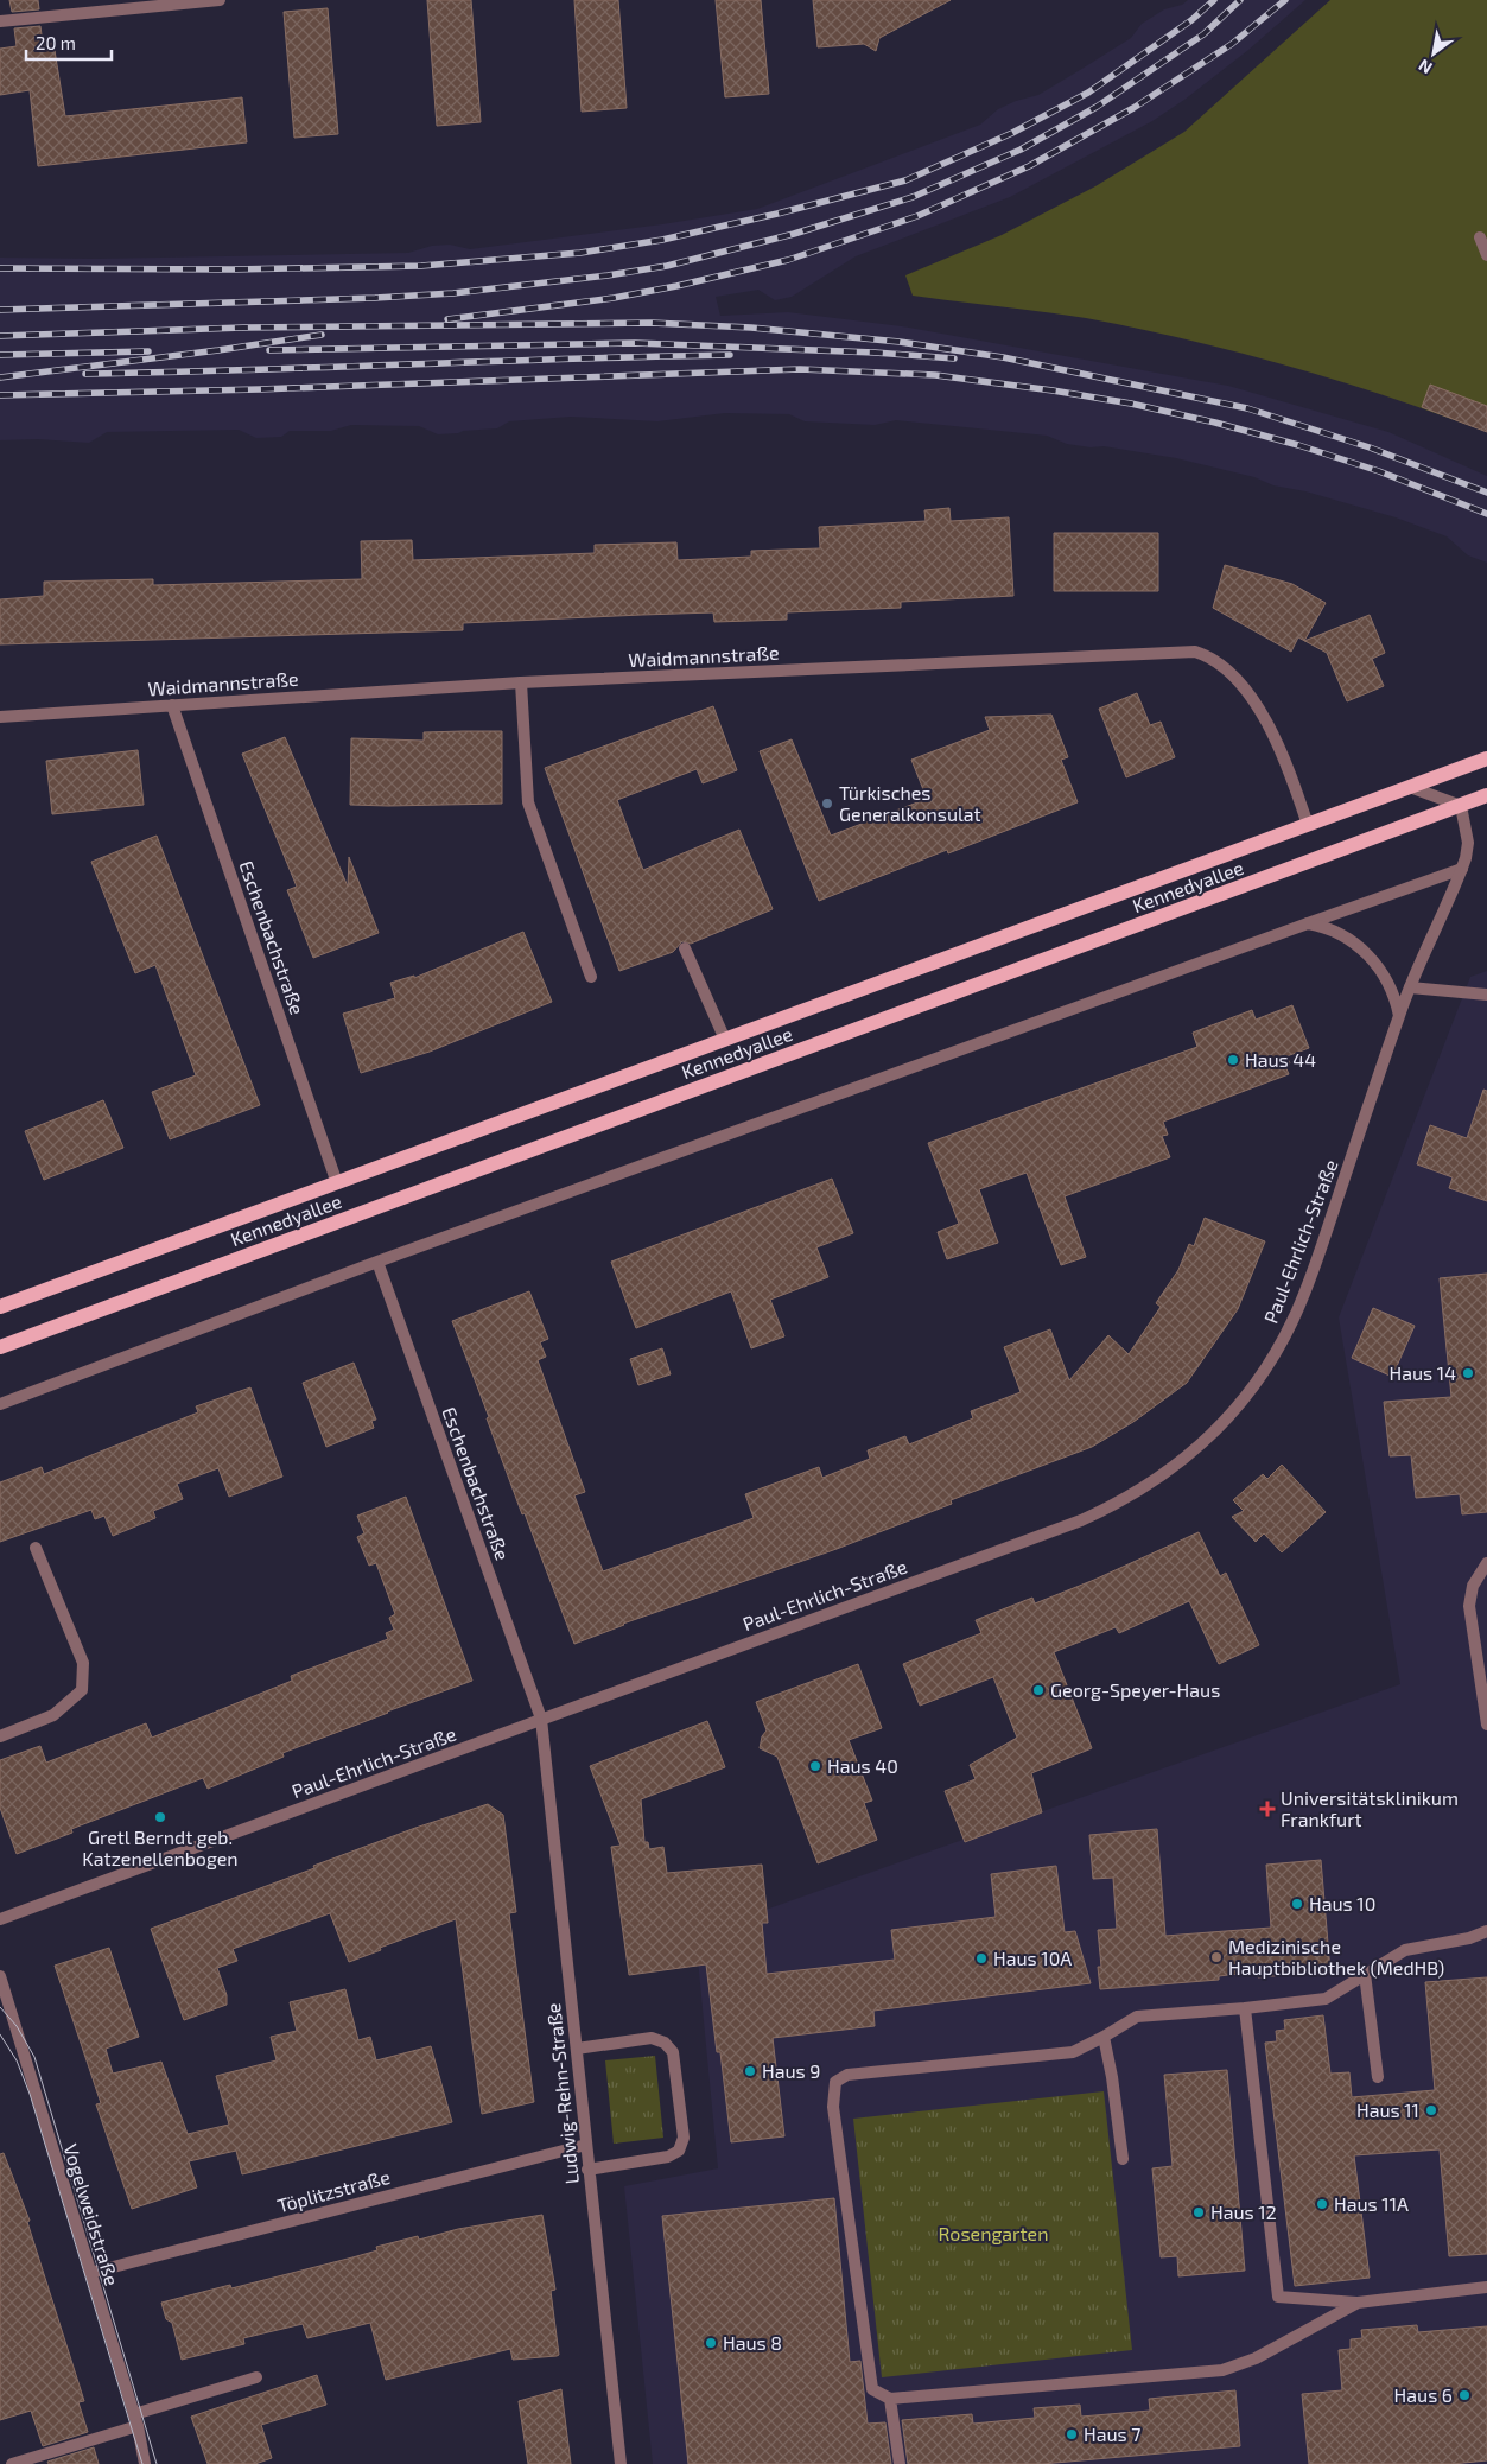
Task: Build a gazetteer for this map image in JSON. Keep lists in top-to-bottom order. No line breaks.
{"streets":{"main road":["Kennedyallee"],"street":["Waidmannstraße","Eschenbachstraße","Paul-Ehrlich-Straße","Ludwig-Rehn-Straße","Töplitzstraße","Vogelweidstraße"]},"crossings":[["Waidmannstraße","Kennedyallee"],["Waidmannstraße","Eschenbachstraße"],["Kennedyallee","Eschenbachstraße"],["Kennedyallee","Paul-Ehrlich-Straße"],["Eschenbachstraße","Paul-Ehrlich-Straße"],["Eschenbachstraße","Ludwig-Rehn-Straße"],["Paul-Ehrlich-Straße","Ludwig-Rehn-Straße"],["Ludwig-Rehn-Straße","Töplitzstraße"],["Töplitzstraße","Vogelweidstraße"]],"parks":["Rosengarten"],"places":{"other":["Türkisches Generalkonsulat","Haus 44","Haus 14","Georg-Speyer-Haus","Haus 40","Gretl Berndt geb. Katzenellenbogen","Haus 10","Medizinische Hauptbibliothek (MedHB)","Haus 10A","Haus 9","Haus 11","Haus 11A","Haus 12","Haus 8","Haus 6","Haus 7"],"health":["Universitätsklinikum Frankfurt"]},"scale_bar":"20 m","north":"bottom left"}
